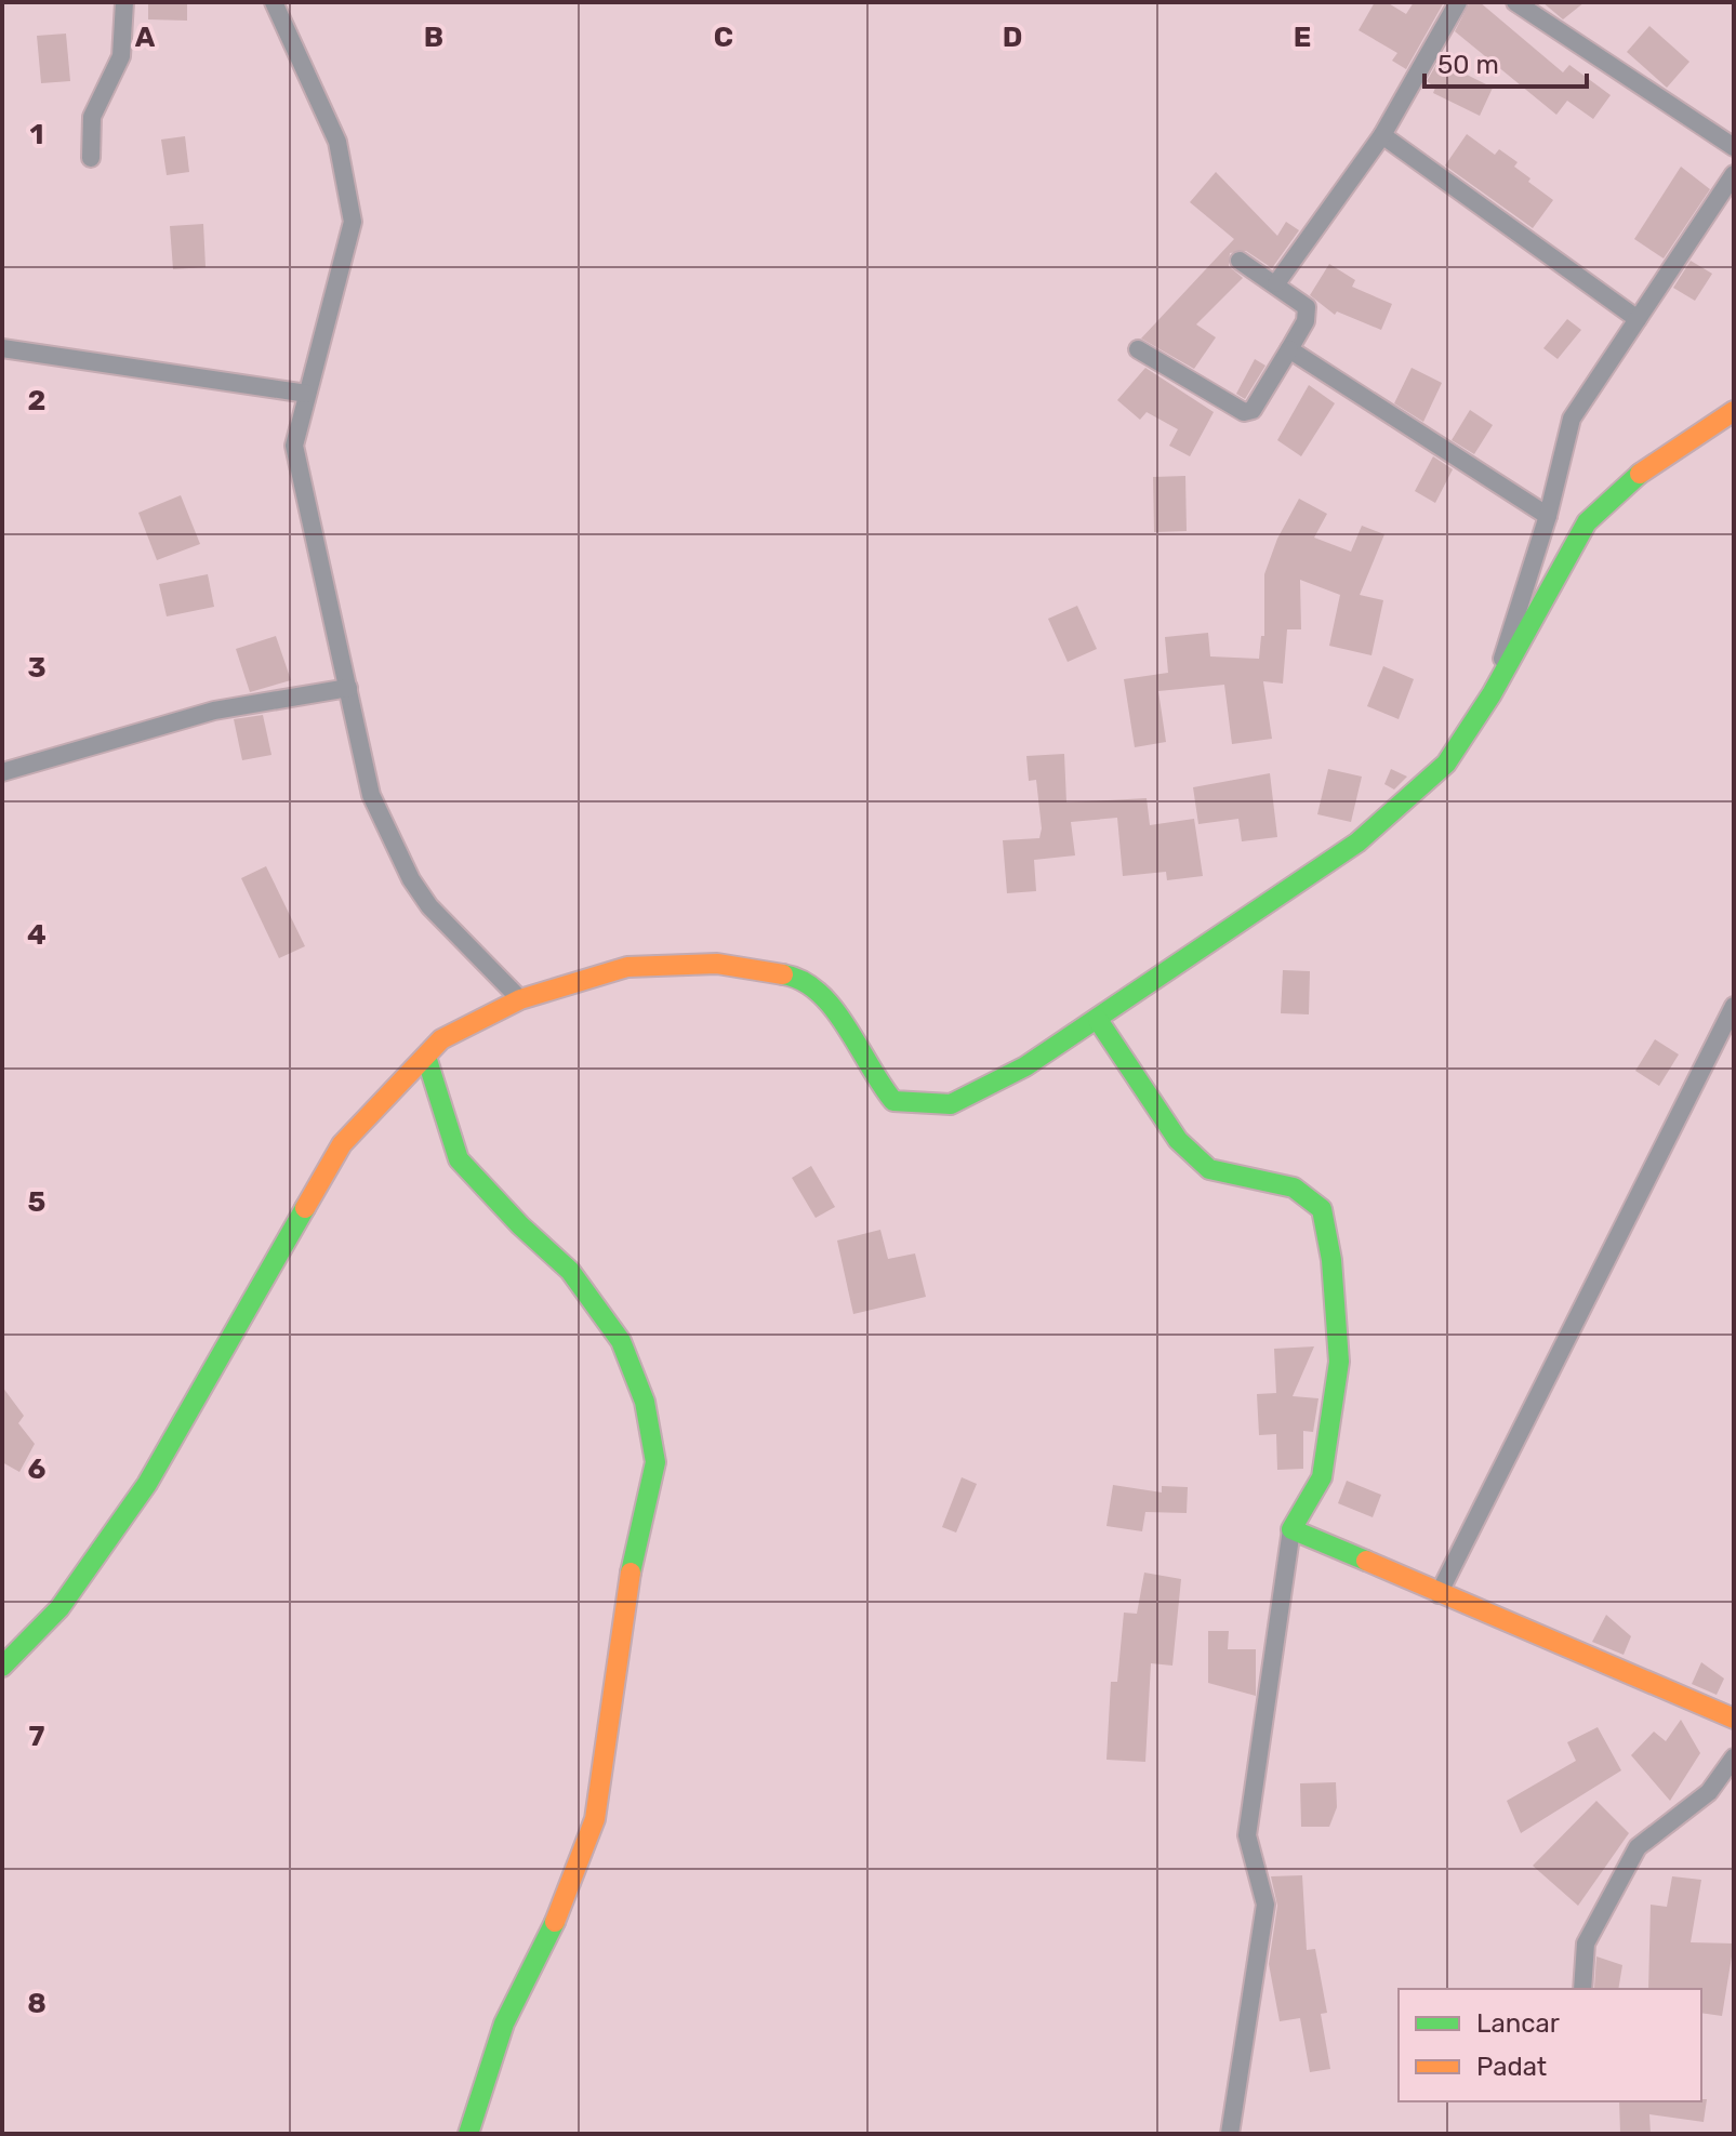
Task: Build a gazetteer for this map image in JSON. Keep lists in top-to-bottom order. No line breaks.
{"legend":["Lancar","Padat"],"scale_bar":"50 m","grid":{"columns":["A","B","C","D","E"],"rows":["1","2","3","4","5","6","7","8"]}}
